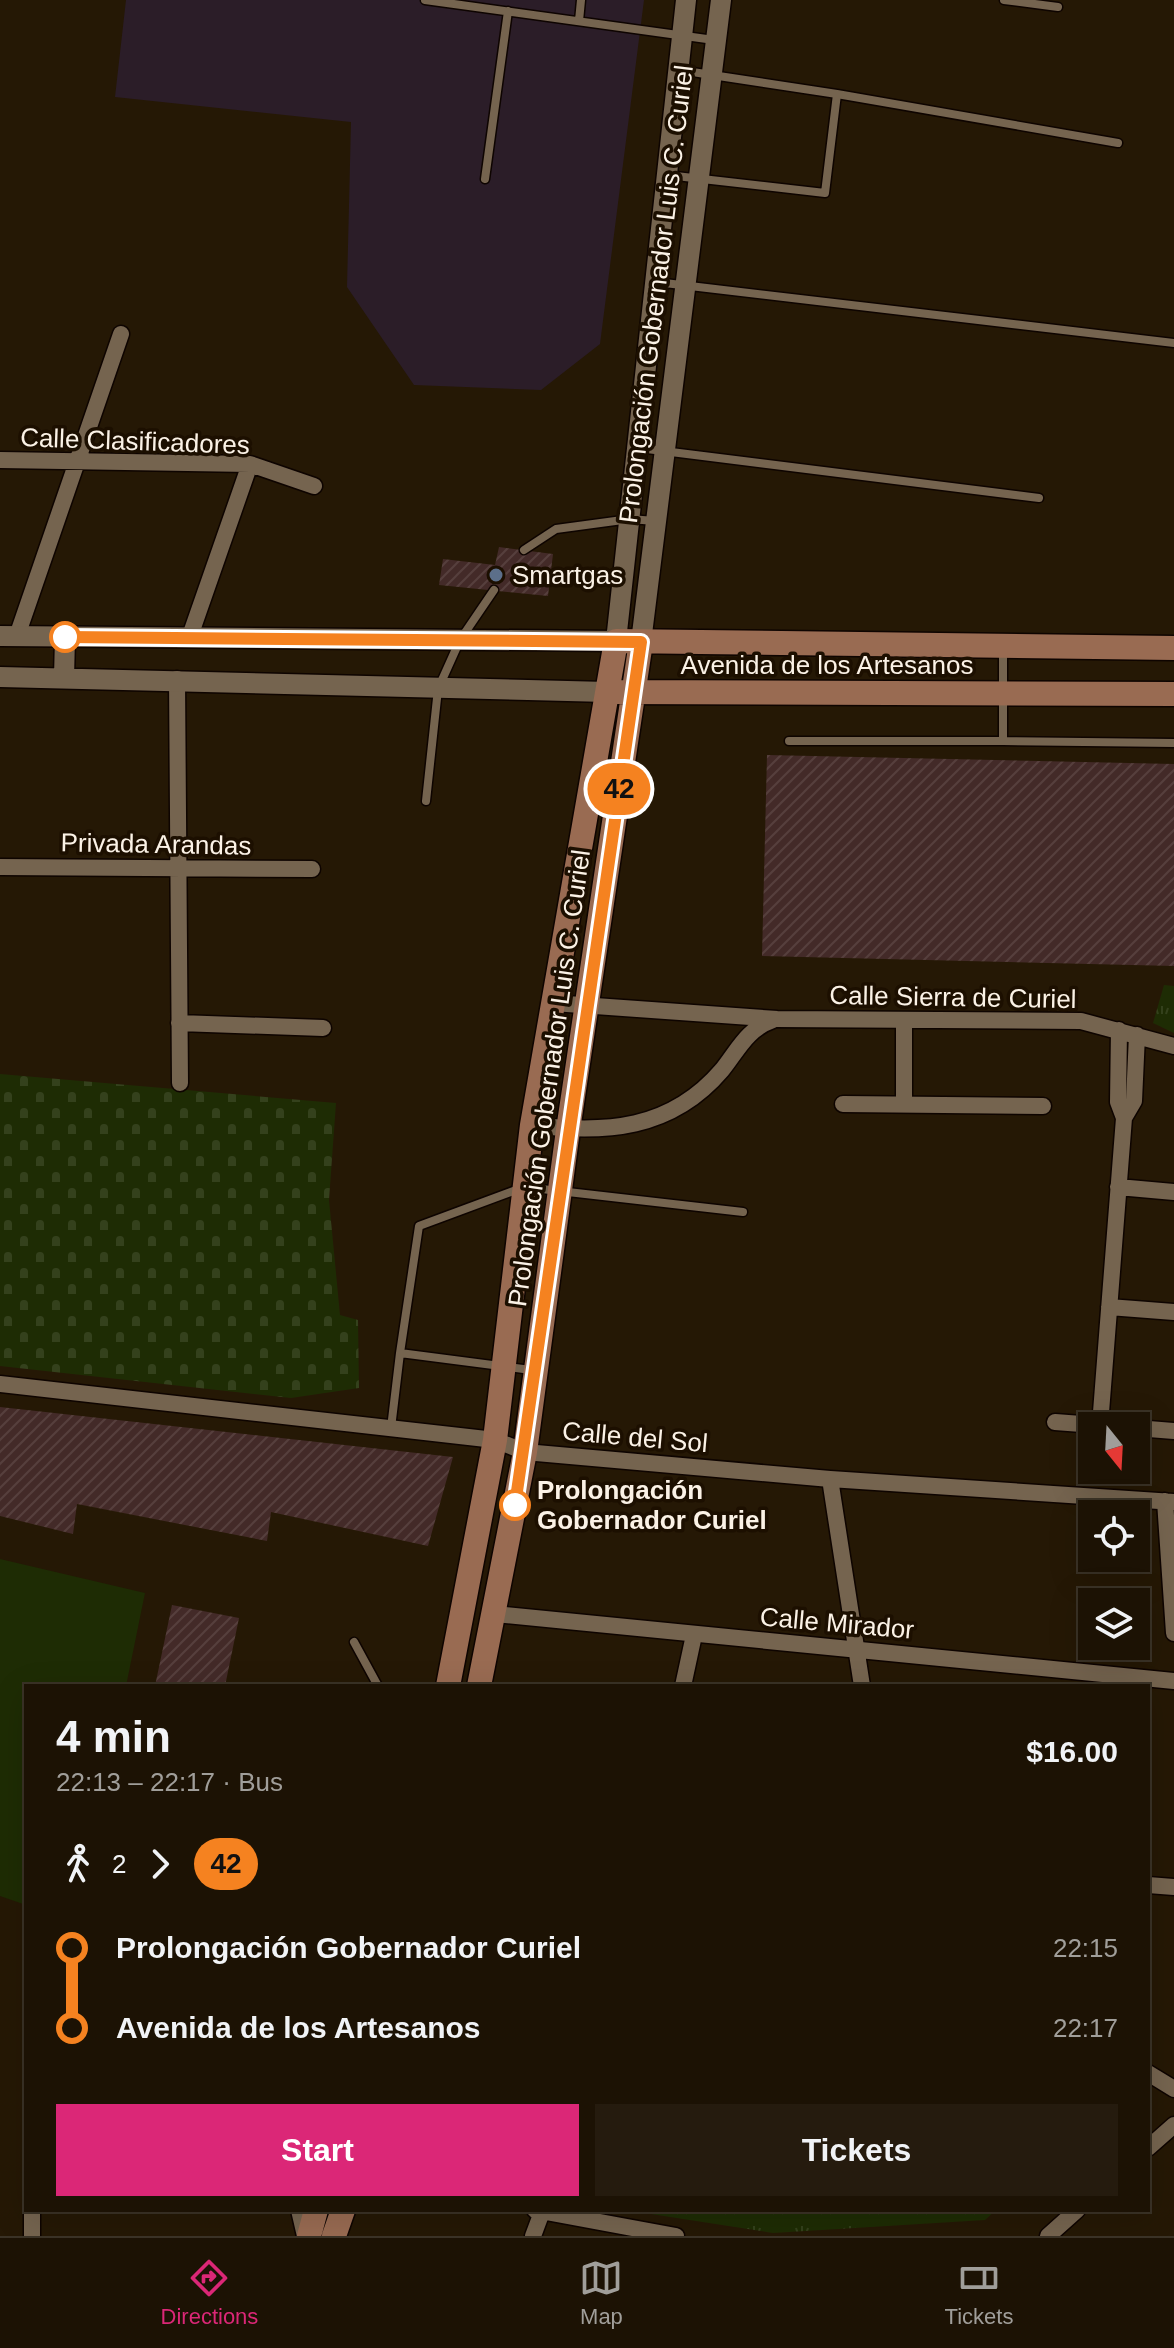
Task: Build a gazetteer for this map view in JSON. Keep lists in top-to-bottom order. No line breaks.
{"streets":{"main road":["Prolongación Gobernador Luis C. Curiel","Avenida de los Artesanos"],"street":["Calle Clasificadores","Privada Arandas","Calle Sierra de Curiel","Calle del Sol","Calle Mirador"]},"crossings":[["Prolongación Gobernador Luis C. Curiel","Avenida de los Artesanos"],["Prolongación Gobernador Luis C. Curiel","Calle Sierra de Curiel"],["Prolongación Gobernador Luis C. Curiel","Calle del Sol"],["Prolongación Gobernador Luis C. Curiel","Calle Mirador"]],"places":["Smartgas","Prolongación Gobernador Curiel"],"lines":["bus line 42"],"north":"bottom","page":{"on_map":"42","heading":["4 min","22:13 – 22:17 · Bus","$16.00"],"legs":["2","42"],"list":[{"name":"Prolongación Gobernador Curiel","value":"22:15"},{"name":"Avenida de los Artesanos","value":"22:17"}],"buttons":["Start","Tickets"],"tabs":["Directions","Map","Tickets"]}}
